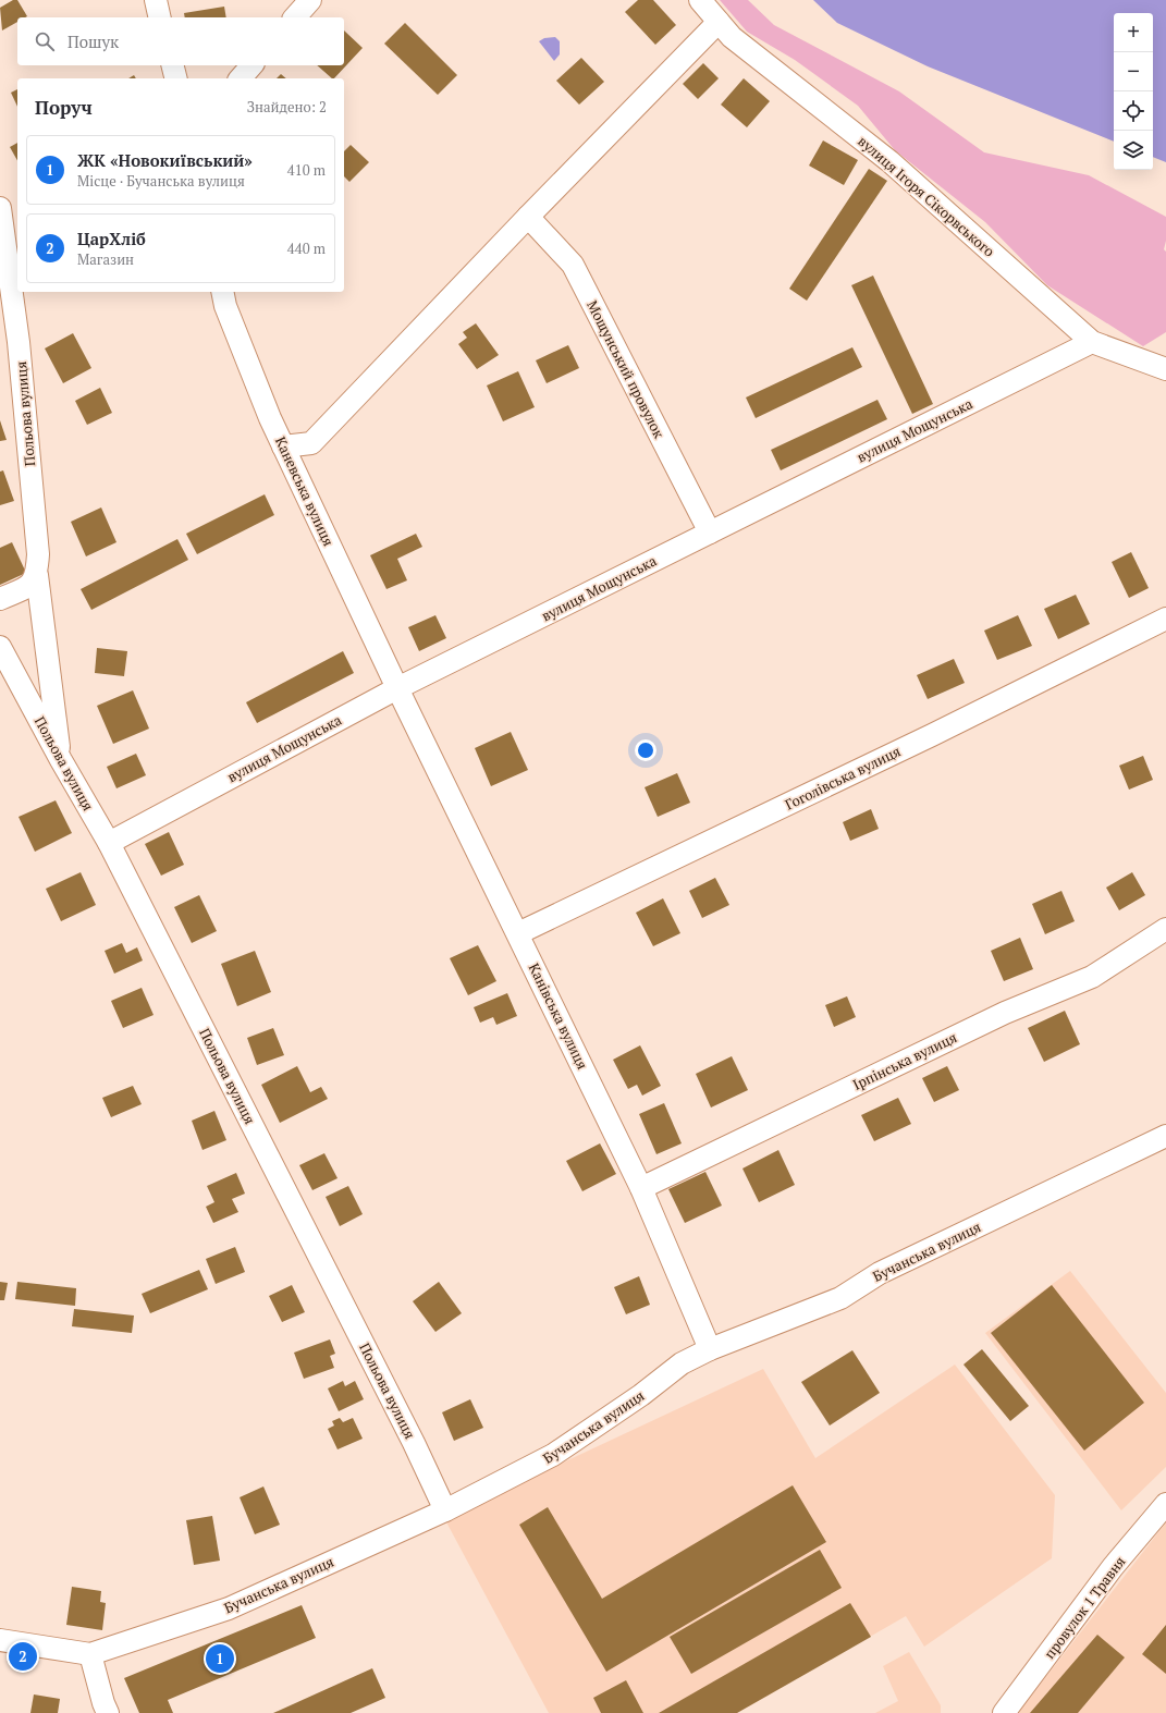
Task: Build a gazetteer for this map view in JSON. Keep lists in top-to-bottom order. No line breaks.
{"streets":{"street":["вулиця Ігоря Сікорвського","Мощунський провулок","Польова вулиця","вулиця Мощунська","Каневська вулиця","Гоголівська вулиця","Канівська вулиця","Ірпінська вулиця","Бучанська вулиця","провулок 1 Травня"]},"crossings":[["вулиця Ігоря Сікорвського","вулиця Мощунська"],["Мощунський провулок","вулиця Мощунська"],["Польова вулиця","вулиця Мощунська"],["Польова вулиця","Бучанська вулиця"],["вулиця Мощунська","Каневська вулиця"],["вулиця Мощунська","Канівська вулиця"],["Каневська вулиця","Канівська вулиця"],["Гоголівська вулиця","Канівська вулиця"],["Канівська вулиця","Ірпінська вулиця"],["Канівська вулиця","Бучанська вулиця"]],"page":{"map_buttons":["+","−"],"search":"Пошук","heading":["Поруч","Знайдено: 2"],"list":[{"mark":"1","name":"ЖК «Новокиївський»","note":"Місце · Бучанська вулиця","value":"410 m"},{"mark":"2","name":"ЦарХліб","note":"Магазин","value":"440 m"}],"pins":["2","1"]}}
